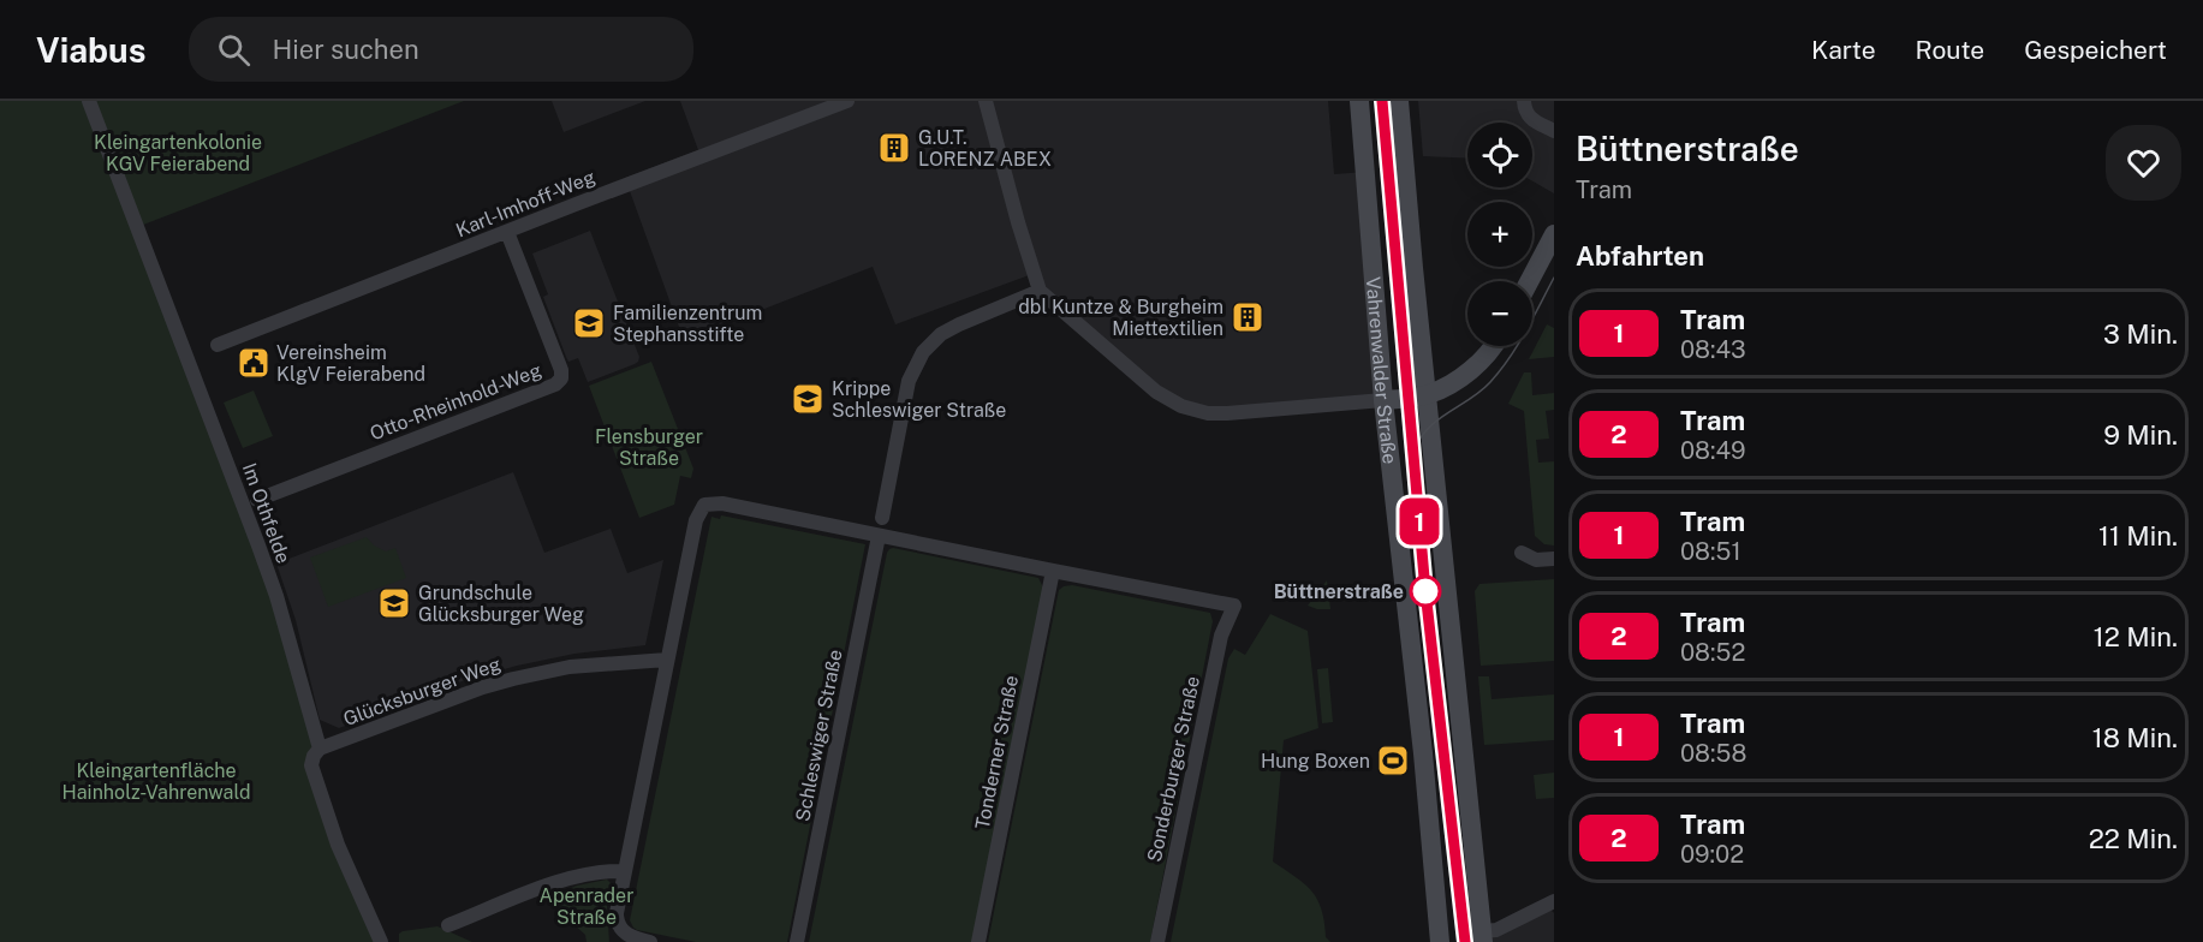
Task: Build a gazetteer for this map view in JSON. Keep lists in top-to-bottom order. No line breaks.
{"streets":{"main road":["Vahrenwalder Straße"],"street":["Karl-Imhoff-Weg","Otto-Rheinhold-Weg","Im Othfelde","Glücksburger Weg","Schleswiger Straße","Tonderner Straße","Sonderburger Straße"]},"crossings":[["Karl-Imhoff-Weg","Otto-Rheinhold-Weg"],["Im Othfelde","Glücksburger Weg"],["Tonderner Straße","Sonderburger Straße"]],"parks":["Kleingartenkolonie KGV Feierabend","Flensburger Straße","Kleingartenfläche Hainholz-Vahrenwald","Apenrader Straße"],"places":{"building":["G.U.T. LORENZ ABEX","dbl Kuntze & Burgheim Miettextilien"],"school or university":["Familienzentrum Stephansstifte","Krippe Schleswiger Straße","Grundschule Glücksburger Weg"],"public building":["Vereinsheim KlgV Feierabend"],"other":["Büttnerstraße"],"sports":["Hung Boxen"]},"lines":["tram line 1"],"page":{"header":"Viabus","search":"Hier suchen","nav":["Karte","Route","Gespeichert"],"on_map":"1","heading":[["Büttnerstraße","Tram"],"Abfahrten"],"map_buttons":["+","−"],"list":[{"mark":"1","name":"Tram","note":"08:43","value":"3 Min."},{"mark":"2","name":"Tram","note":"08:49","value":"9 Min."},{"mark":"1","name":"Tram","note":"08:51","value":"11 Min."},{"mark":"2","name":"Tram","note":"08:52","value":"12 Min."},{"mark":"1","name":"Tram","note":"08:58","value":"18 Min."},{"mark":"2","name":"Tram","note":"09:02","value":"22 Min."}]}}
